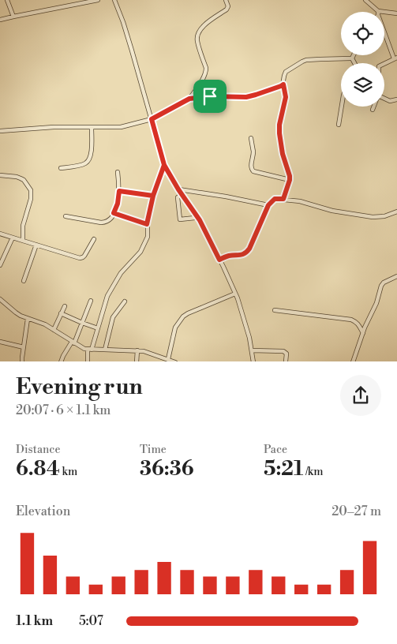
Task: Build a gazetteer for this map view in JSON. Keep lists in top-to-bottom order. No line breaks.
{"page":{"heading":["Evening run","20:07 · 6 × 1.1 km"],"stats":[["Distance","6.84 km"],["Time","36:36"],["Pace","5:21 /km"]],"chart":["Elevation","20–27 m"],"list":[{"name":"1.1 km","note":"5:07"}]}}
